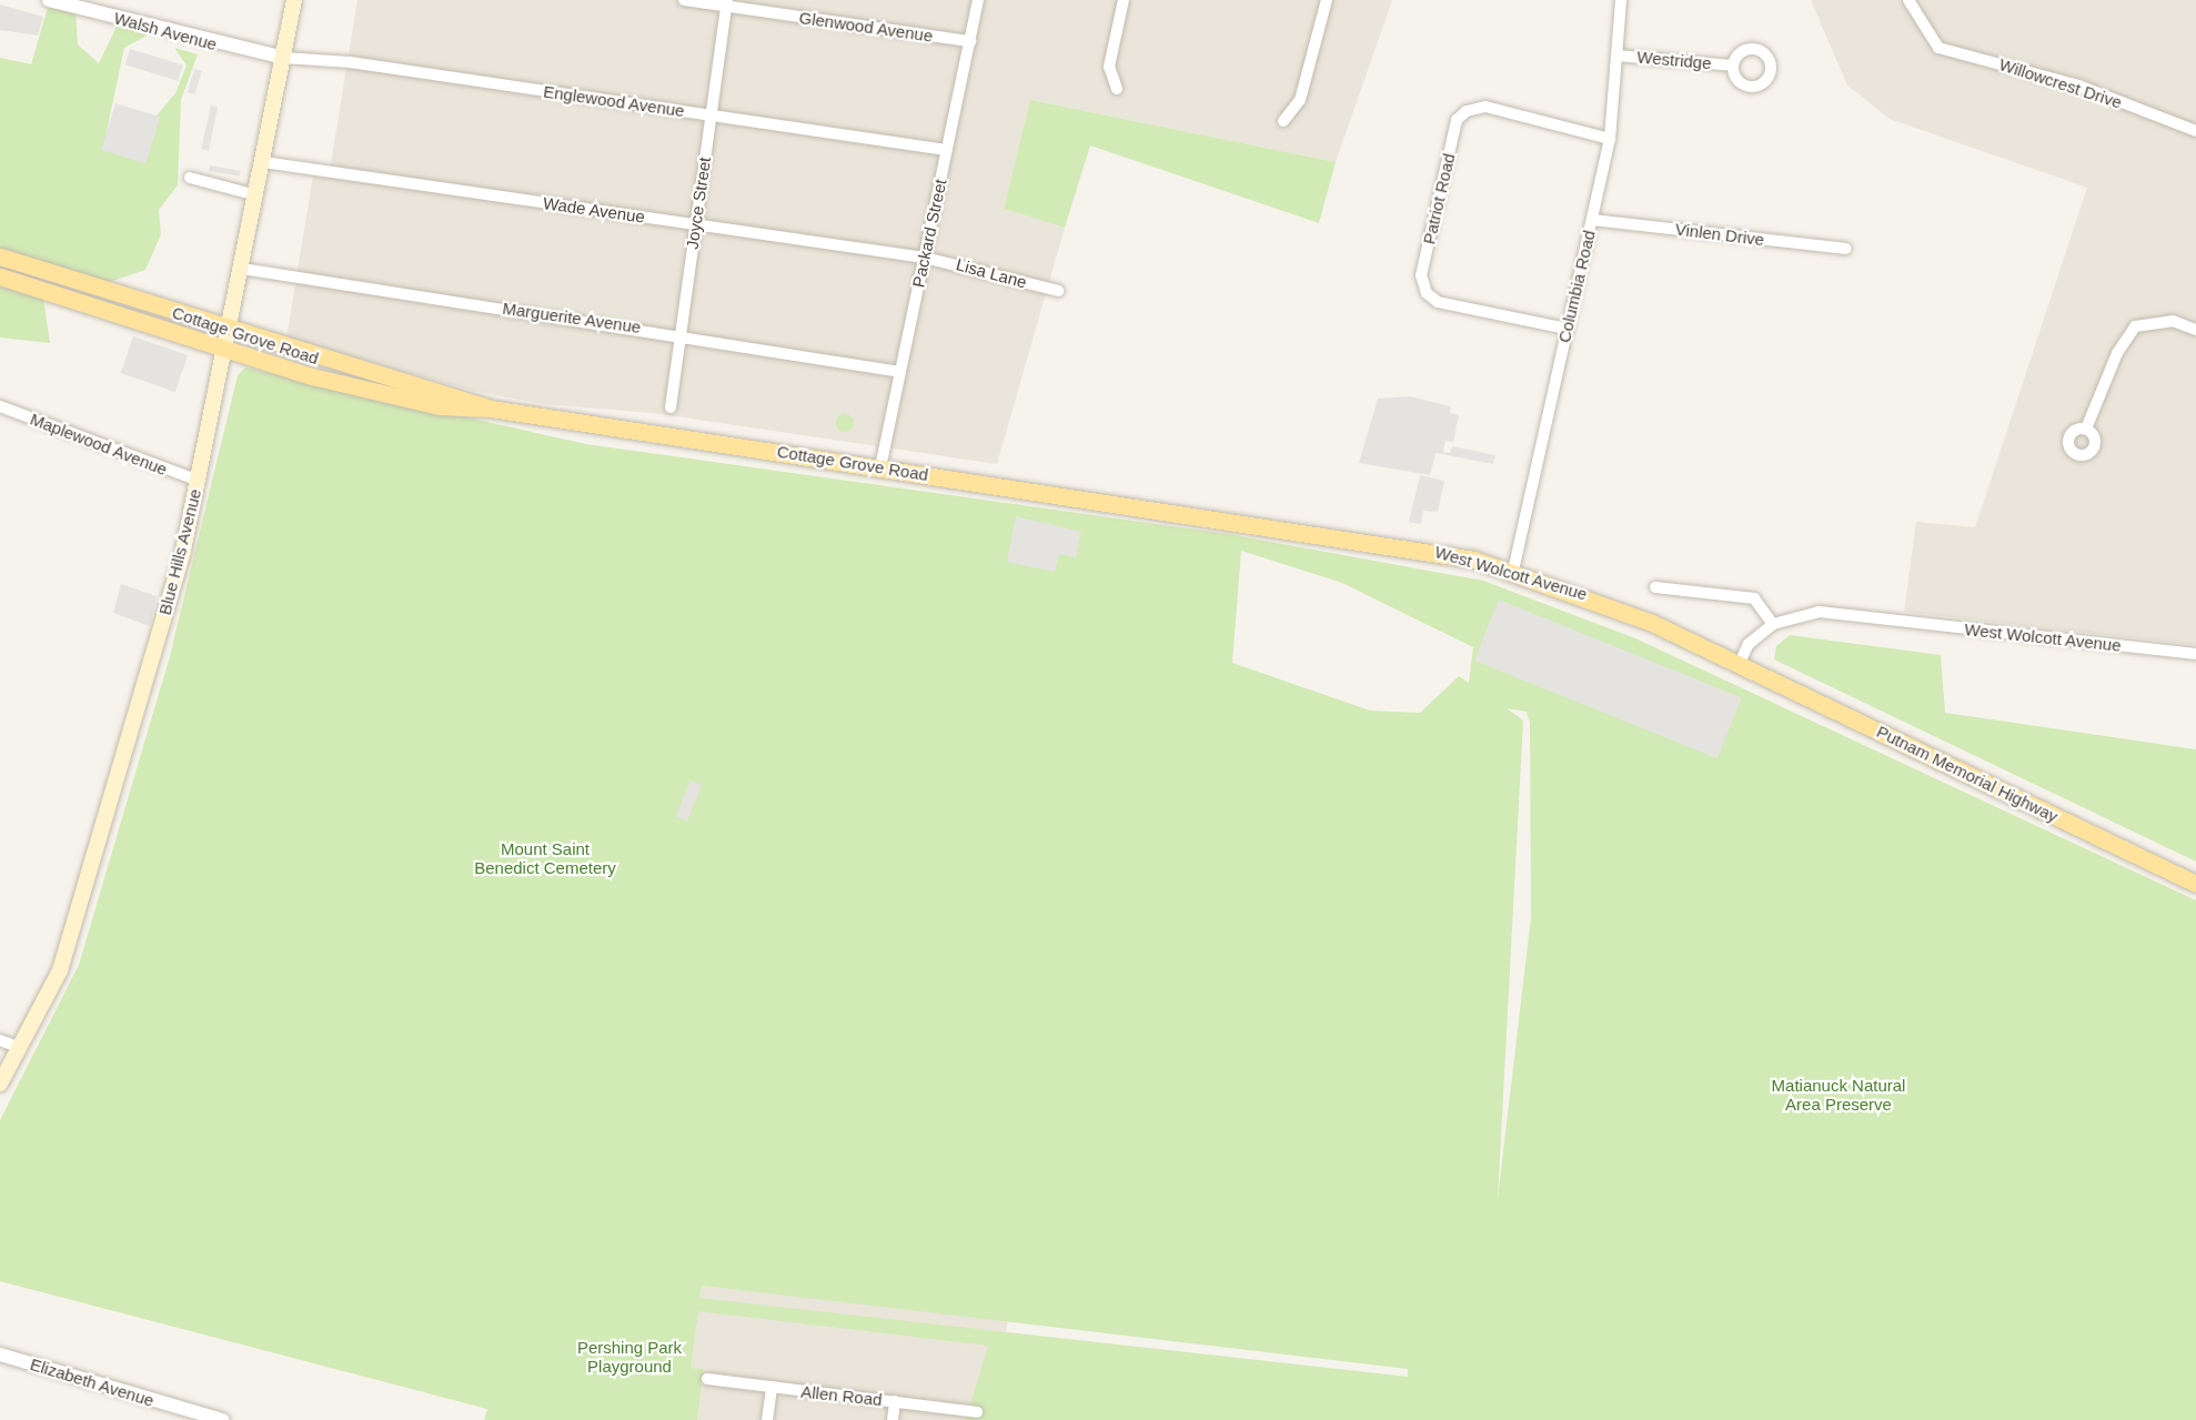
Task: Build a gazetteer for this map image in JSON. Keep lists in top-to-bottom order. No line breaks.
{"streets":{"main road":["Cottage Grove Road","Blue Hills Avenue","West Wolcott Avenue","Putnam Memorial Highway"],"street":["Glenwood Avenue","Walsh Avenue","Westridge","Willowcrest Drive","Englewood Avenue","Patriot Road","Joyce Street","Wade Avenue","Packard Street","Vinlen Drive","Lisa Lane","Columbia Road","Marguerite Avenue","Maplewood Avenue","Elizabeth Avenue","Allen Road"]},"crossings":[["Glenwood Avenue","Joyce Street"],["Glenwood Avenue","Packard Street"],["Walsh Avenue","Englewood Avenue"],["Walsh Avenue","Blue Hills Avenue"],["Westridge","Columbia Road"],["Englewood Avenue","Joyce Street"],["Englewood Avenue","Packard Street"],["Englewood Avenue","Blue Hills Avenue"],["Patriot Road","Columbia Road"],["Joyce Street","Wade Avenue"],["Joyce Street","Marguerite Avenue"],["Wade Avenue","Packard Street"],["Wade Avenue","Lisa Lane"],["Wade Avenue","Blue Hills Avenue"],["Packard Street","Lisa Lane"],["Packard Street","Marguerite Avenue"],["Packard Street","Cottage Grove Road"],["Vinlen Drive","Columbia Road"],["Columbia Road","West Wolcott Avenue"],["Marguerite Avenue","Blue Hills Avenue"],["Cottage Grove Road","Blue Hills Avenue"],["Cottage Grove Road","West Wolcott Avenue"],["Maplewood Avenue","Blue Hills Avenue"],["West Wolcott Avenue","Putnam Memorial Highway"]],"parks":["Mount Saint Benedict Cemetery","Matianuck Natural Area Preserve","Pershing Park Playground"]}
